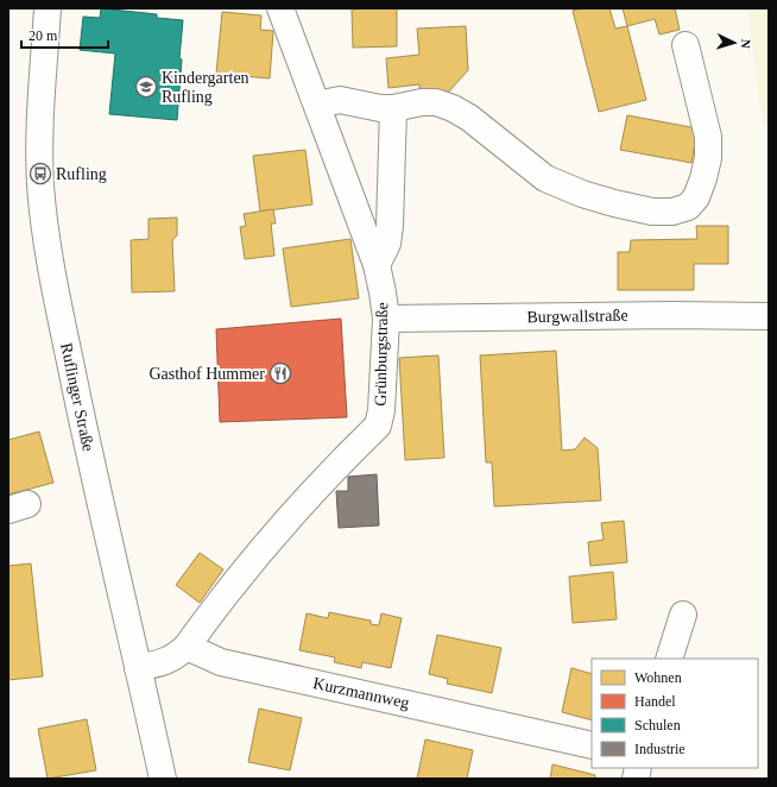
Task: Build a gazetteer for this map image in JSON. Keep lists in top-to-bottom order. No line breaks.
{"streets":{"street":["Burgwallstraße","Grünburgstraße","Ruflinger Straße","Kurzmannweg"]},"crossings":[["Burgwallstraße","Grünburgstraße"],["Grünburgstraße","Kurzmannweg"]],"places":{"school or university":["Kindergarten Rufling"],"bus stop":["Rufling"],"restaurant":["Gasthof Hummer"]},"legend":["Wohnen","Handel","Schulen","Industrie"],"scale_bar":"20 m","north":"right"}
